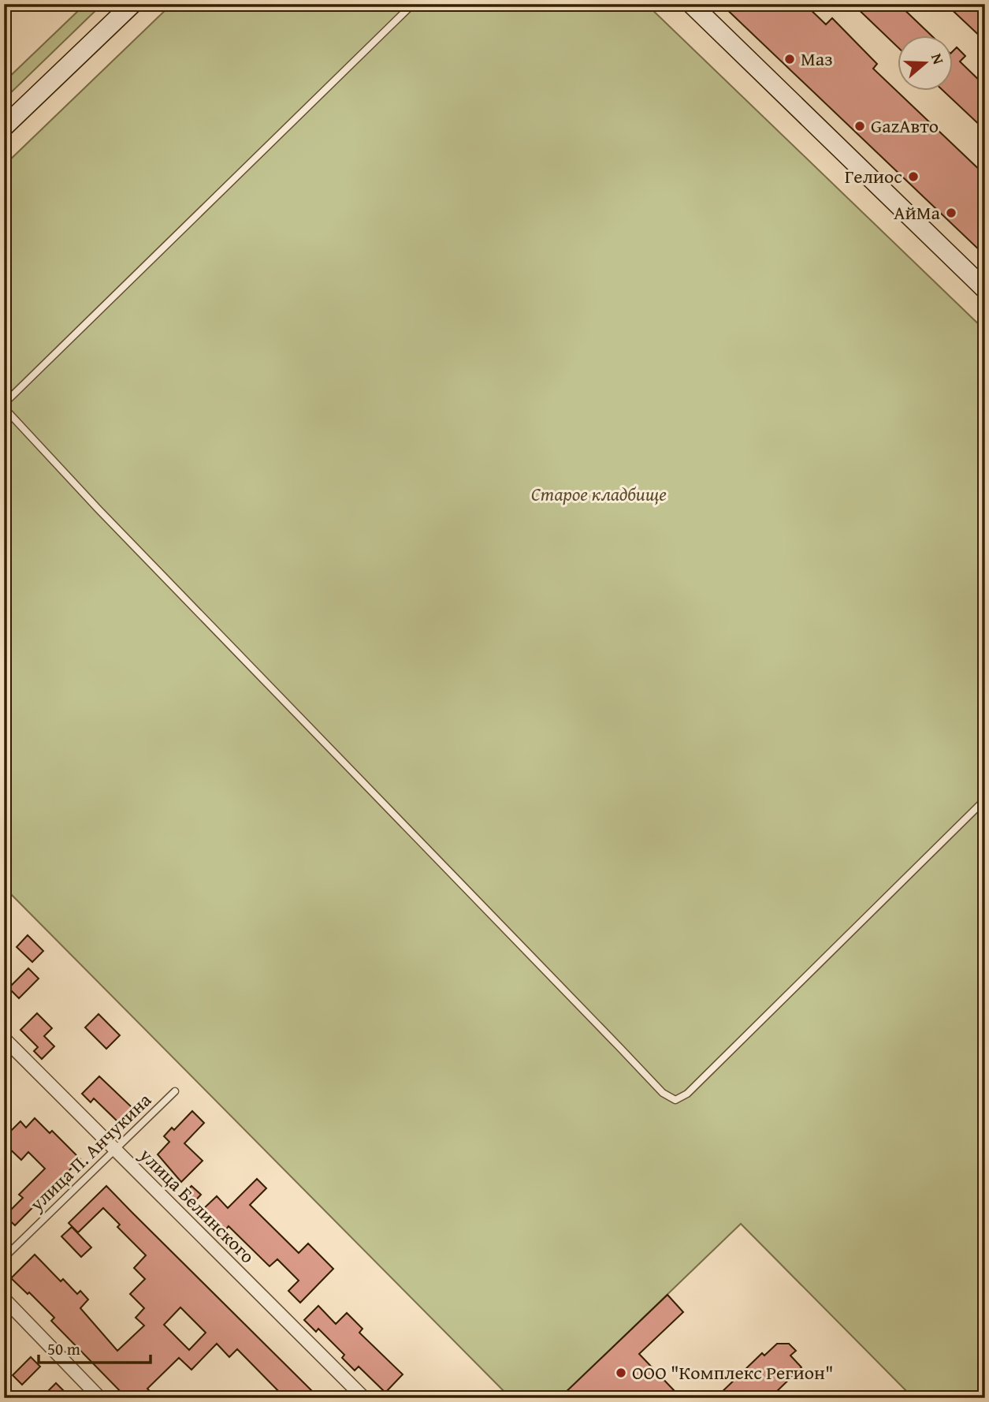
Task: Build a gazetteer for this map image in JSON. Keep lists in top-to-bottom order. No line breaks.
{"streets":{"street":["улица Белинского"],"lane":["улица П. Анчукина"]},"crossings":[["улица П. Анчукина","улица Белинского"]],"parks":["Старое кладбище"],"places":["Маз","GazАвто","Гелиос","АйМа","ООО \"Комплекс Регион\""],"scale_bar":"50 m","north":"right"}
